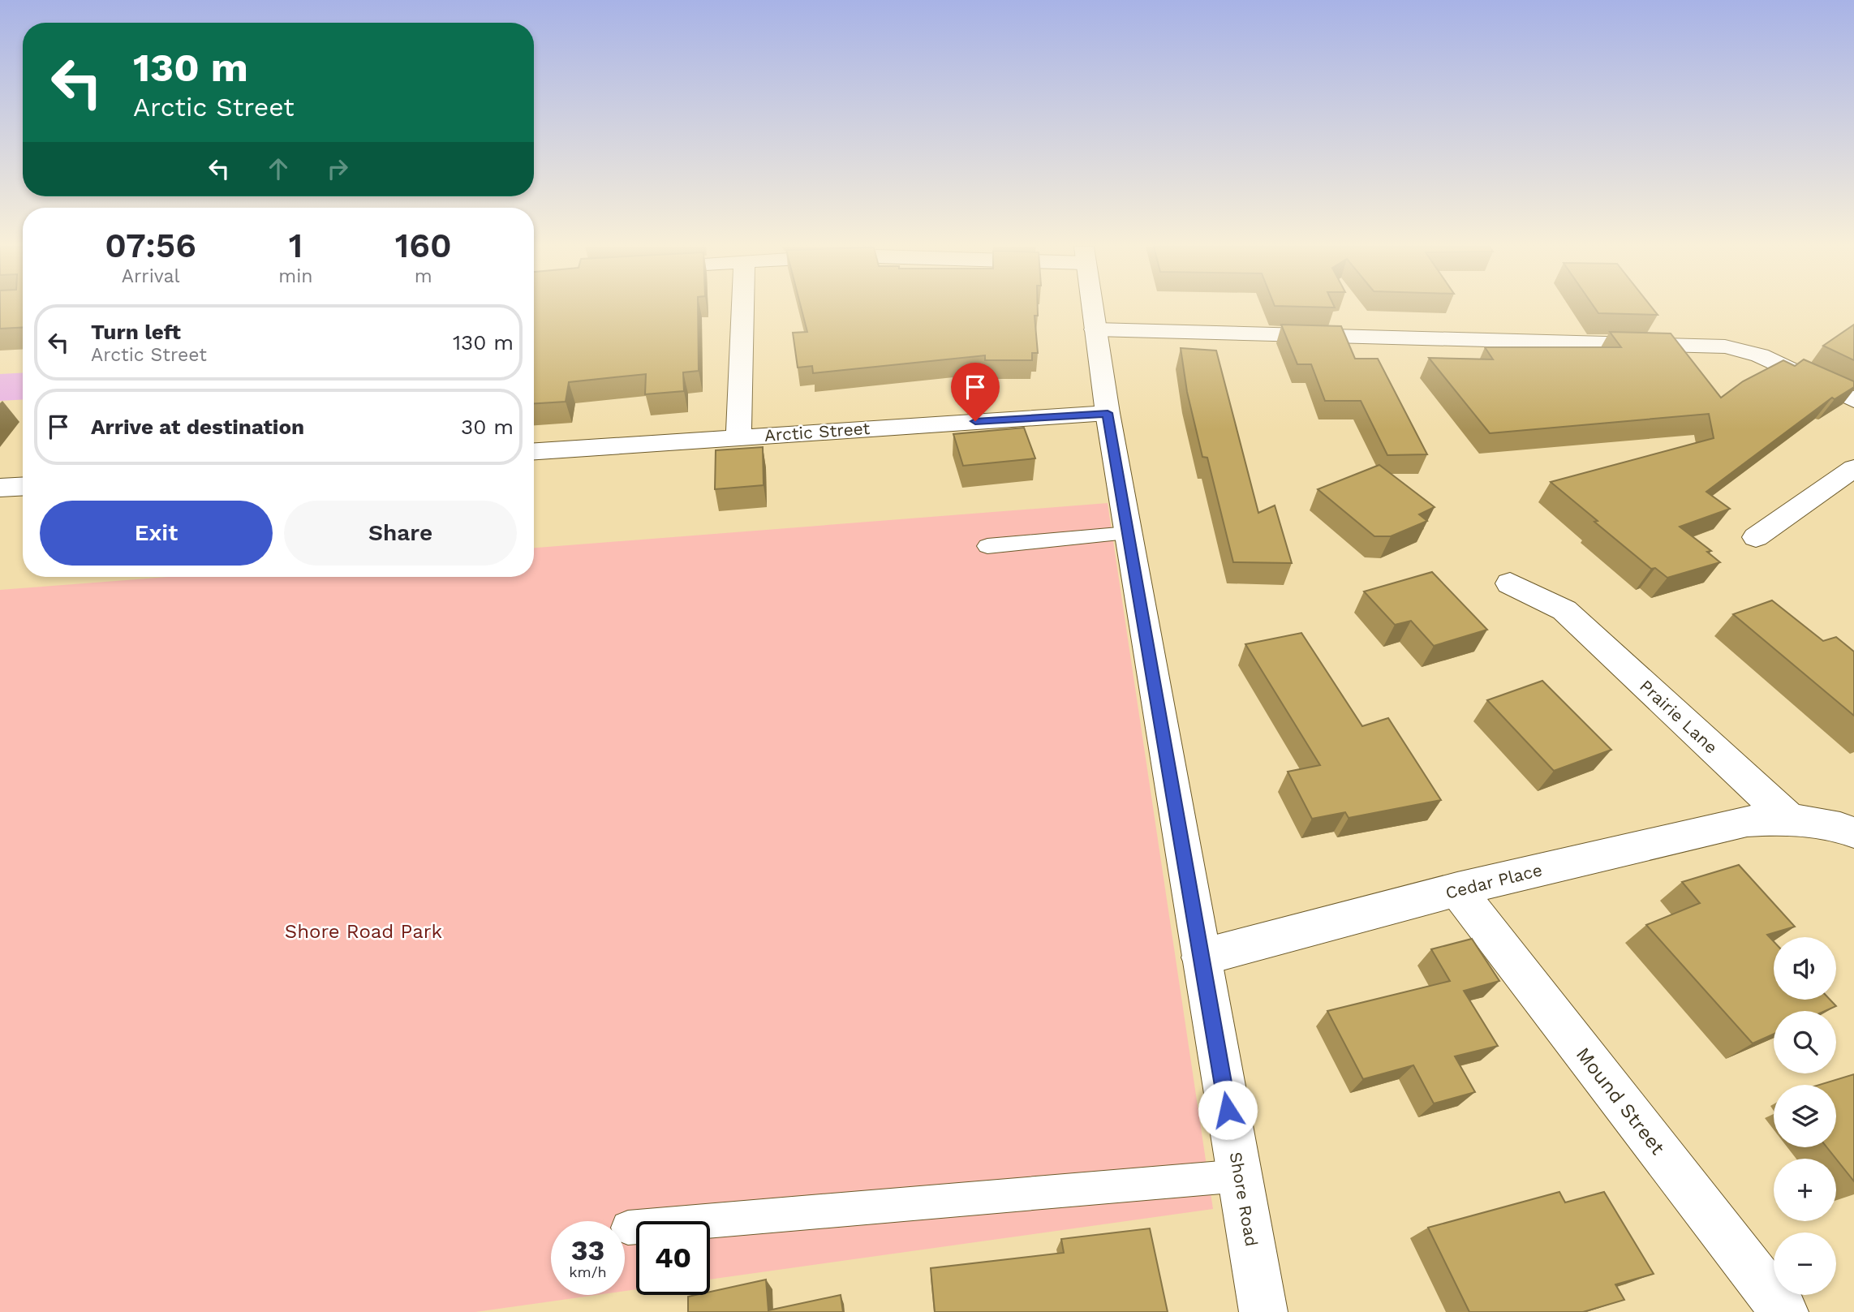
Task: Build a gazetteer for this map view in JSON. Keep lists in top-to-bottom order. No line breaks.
{"streets":{"street":["Arctic Street","Prairie Lane","Cedar Place","Mound Street","Shore Road"]},"crossings":[["Arctic Street","Shore Road"],["Prairie Lane","Cedar Place"],["Cedar Place","Mound Street"],["Cedar Place","Shore Road"]],"parks":["Shore Road Park"],"page":{"turn":["130 m","Arctic Street"],"eta":["07:56","Arrival","1","min","160","m"],"list":[{"name":"Turn left","note":"Arctic Street","value":"130 m"},{"name":"Arrive at destination","value":"30 m"}],"buttons":["Exit","Share"],"map_buttons":["+","−"],"speed":"33 km/h","limit":"40"}}
